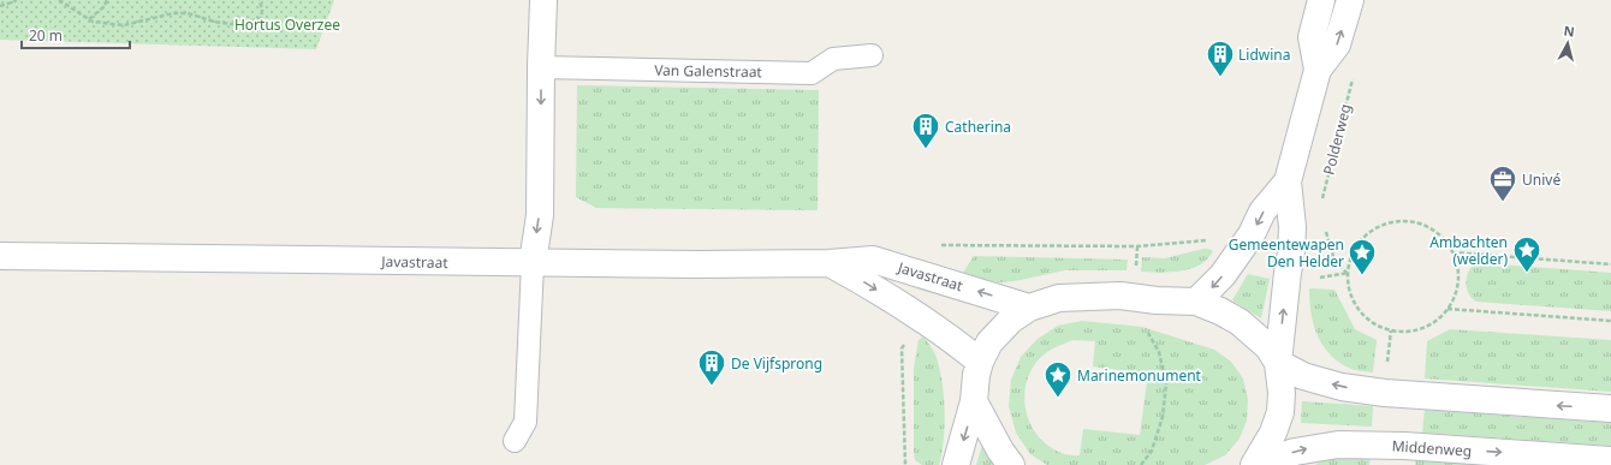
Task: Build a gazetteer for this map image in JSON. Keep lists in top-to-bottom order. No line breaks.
{"streets":{"main road":["Javastraat","Middenweg"],"lane":["Van Galenstraat"],"path":["Polderweg"]},"parks":["Hortus Overzee"],"places":{"building":["Lidwina","Catherina","De Vijfsprong"],"office":["Univé"],"place":["Ambachten (welder)","Gemeentewapen Den Helder","Marinemonument"]},"scale_bar":"20 m","north":"top"}
